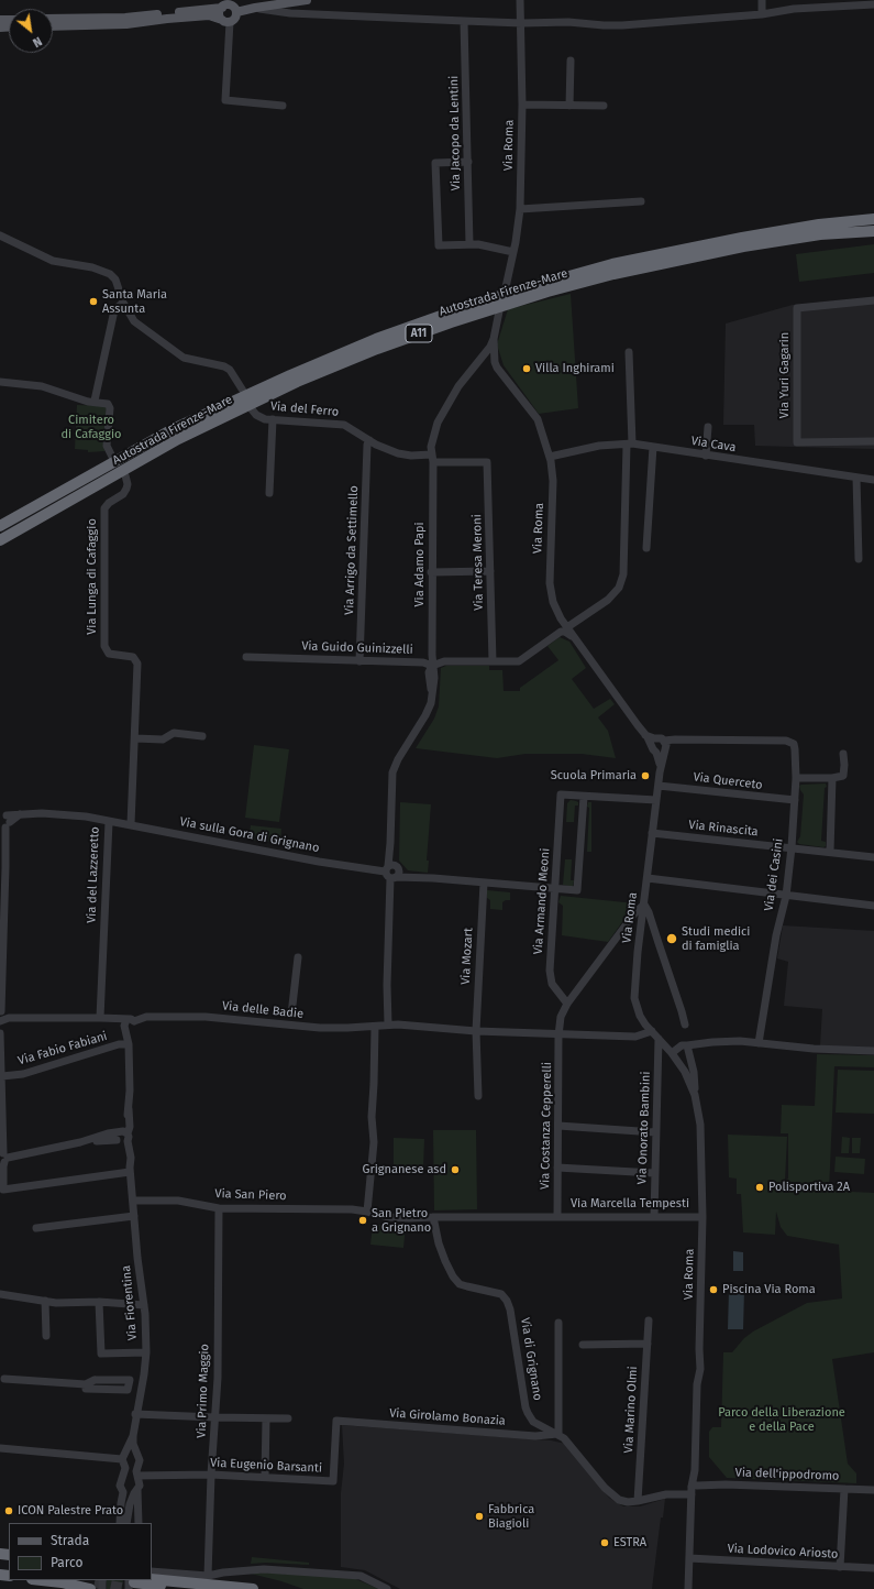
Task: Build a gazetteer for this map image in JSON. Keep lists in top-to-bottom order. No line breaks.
{"streets":{"highway":["Autostrada Firenze-Mare","A11"],"street":["Via Jacopo da Lentini","Via Roma","Via Yuri Gagarin","Via del Ferro","Via Cava","Via Arrigo da Settimello","Via Teresa Meroni","Via Adamo Papi","Via Lunga di Cafaggio","Via Guido Guinizzelli","Via Querceto","Via Rinascita","Via sulla Gora di Grignano","Via del Lazzeretto","Via dei Casini","Via Armando Meoni","Via Mozart","Via delle Badie","Via Fabio Fabiani","Via Costanza Cepperelli","Via Onorato Bambini","Via San Piero","Via Marcella Tempesti","Via Fiorentina","Via di Grignano","Via Primo Maggio","Via Marino Olmi","Via Girolamo Bonazia","Via Eugenio Barsanti","Via dell'ippodromo","Via Lodovico Ariosto"]},"crossings":[["Via Roma","Via Cava"],["Via Roma","Via Adamo Papi"],["Via Roma","Via Guido Guinizzelli"],["Via Roma","Via Querceto"],["Via Roma","Via Rinascita"],["Via Roma","Via dei Casini"],["Via Roma","Via delle Badie"],["Via Roma","Via Costanza Cepperelli"],["Via Roma","Via Onorato Bambini"],["Via Roma","Via Marcella Tempesti"],["Via Roma","Via di Grignano"],["Via Roma","Via dell'ippodromo"],["Via Roma","Via Lodovico Ariosto"],["Via del Ferro","Via Arrigo da Settimello"],["Via del Ferro","Via Teresa Meroni"],["Via del Ferro","Via Adamo Papi"],["Via Cava","Via Guido Guinizzelli"],["Via Arrigo da Settimello","Via Guido Guinizzelli"],["Via Teresa Meroni","Via Guido Guinizzelli"],["Via Adamo Papi","Via Guido Guinizzelli"],["Via Adamo Papi","Via sulla Gora di Grignano"],["Via Lunga di Cafaggio","Via sulla Gora di Grignano"],["Via Querceto","Via dei Casini"],["Via Rinascita","Via dei Casini"],["Via sulla Gora di Grignano","Via del Lazzeretto"],["Via sulla Gora di Grignano","Via Armando Meoni"],["Via sulla Gora di Grignano","Via Mozart"],["Via del Lazzeretto","Via delle Badie"],["Via Armando Meoni","Via Costanza Cepperelli"],["Via Mozart","Via delle Badie"],["Via delle Badie","Via Costanza Cepperelli"],["Via Costanza Cepperelli","Via Marcella Tempesti"],["Via Onorato Bambini","Via Marcella Tempesti"],["Via San Piero","Via Fiorentina"],["Via San Piero","Via Primo Maggio"],["Via Marcella Tempesti","Via di Grignano"],["Via Fiorentina","Via Eugenio Barsanti"],["Via di Grignano","Via Marino Olmi"],["Via di Grignano","Via Girolamo Bonazia"],["Via di Grignano","Via dell'ippodromo"],["Via Primo Maggio","Via Eugenio Barsanti"],["Via Girolamo Bonazia","Via Eugenio Barsanti"]],"parks":["Cimitero di Cafaggio","Parco della Liberazione e della Pace"],"places":["Santa Maria Assunta","Villa Inghirami","Scuola Primaria","Studi medici di famiglia","Grignanese asd","Polisportiva 2A","San Pietro a Grignano","Piscina Via Roma","ICON Palestre Prato","Fabbrica Biagioli","ESTRA"],"legend":["Strada","Parco"],"north":"bottom right"}
